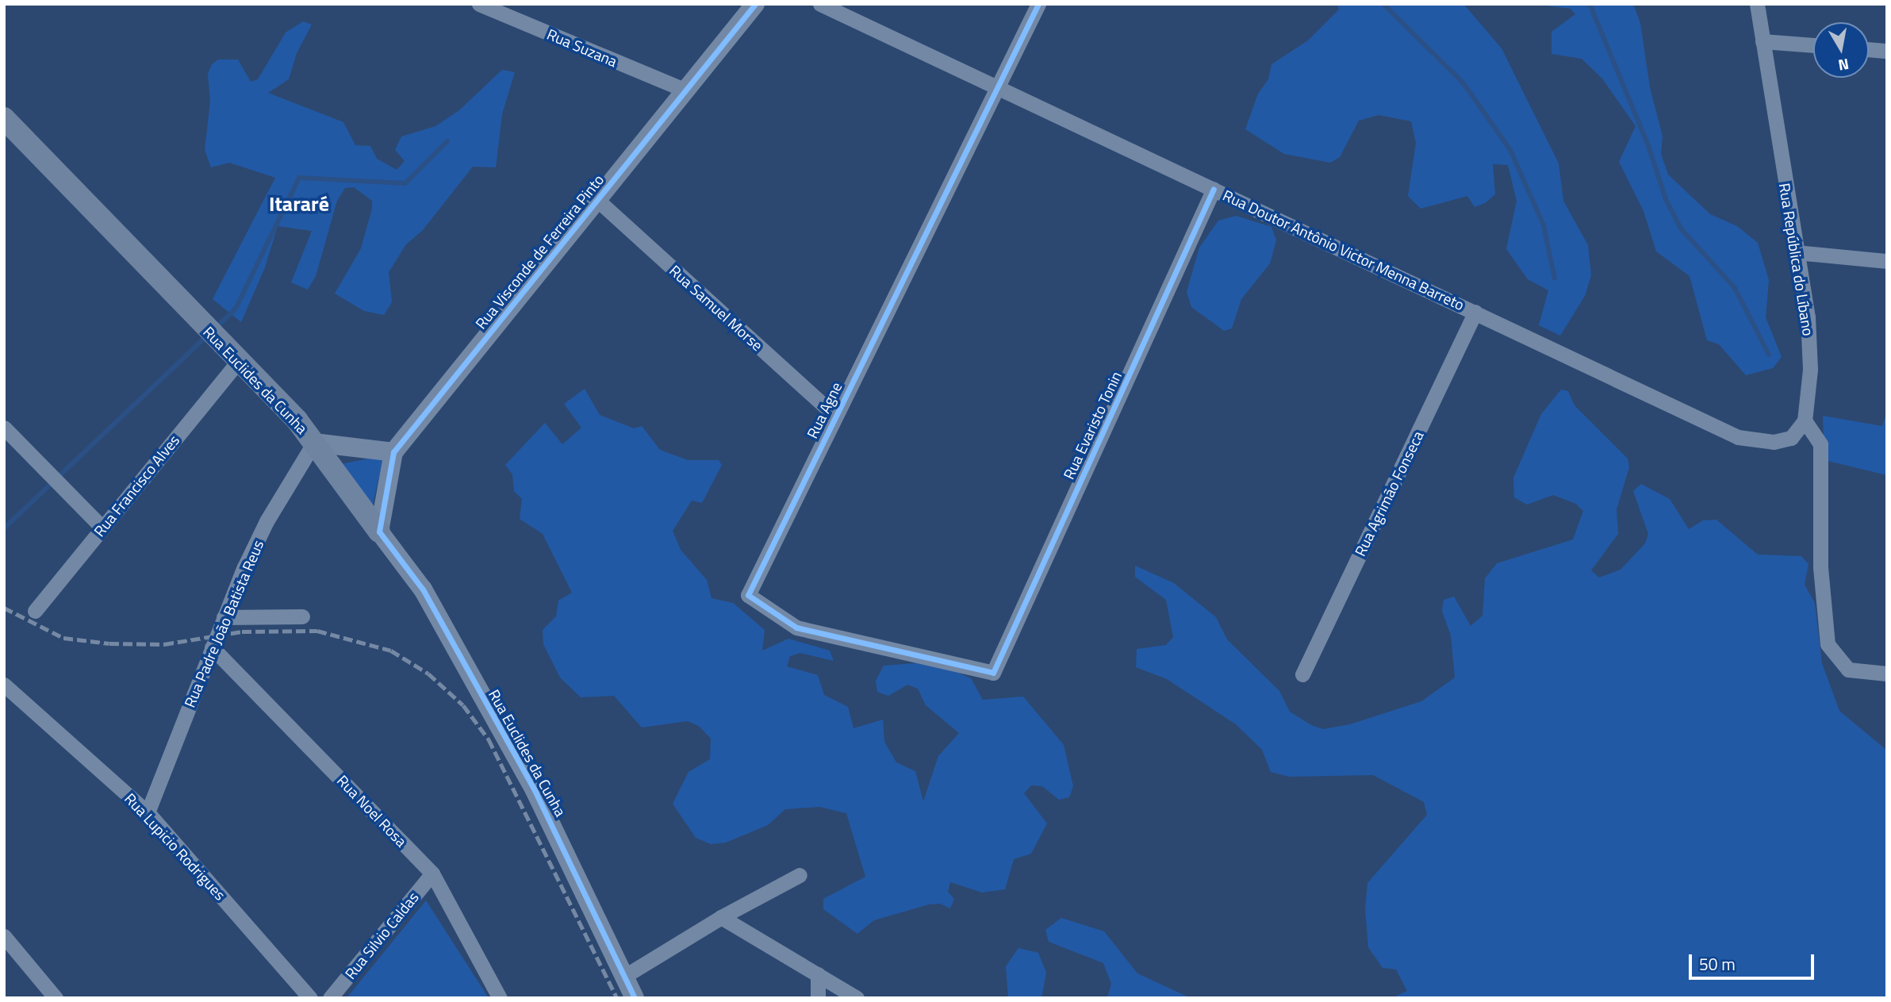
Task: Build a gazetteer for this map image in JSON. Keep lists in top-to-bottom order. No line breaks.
{"streets":{"main road":["Rua Euclides da Cunha"],"street":["Rua Suzana","Rua Doutor Antônio Victor Menna Barreto","Rua Visconde de Ferreira Pinto","Rua República do Líbano","Rua Samuel Morse","Rua Agne","Rua Evaristo Tonin","Rua Francisco Alves","Rua Agrimão Fonseca","Rua Padre João Batista Reus","Rua Noel Rosa","Rua Lupicio Rodrigues","Rua Silvio Caldas"]},"crossings":[["Rua Suzana","Rua Visconde de Ferreira Pinto"],["Rua Doutor Antônio Victor Menna Barreto","Rua República do Líbano"],["Rua Doutor Antônio Victor Menna Barreto","Rua Agne"],["Rua Doutor Antônio Victor Menna Barreto","Rua Evaristo Tonin"],["Rua Doutor Antônio Victor Menna Barreto","Rua Agrimão Fonseca"],["Rua Visconde de Ferreira Pinto","Rua Samuel Morse"],["Rua Visconde de Ferreira Pinto","Rua Euclides da Cunha"],["Rua Samuel Morse","Rua Agne"],["Rua Euclides da Cunha","Rua Francisco Alves"],["Rua Euclides da Cunha","Rua Padre João Batista Reus"],["Rua Agne","Rua Evaristo Tonin"],["Rua Padre João Batista Reus","Rua Noel Rosa"],["Rua Padre João Batista Reus","Rua Lupicio Rodrigues"],["Rua Noel Rosa","Rua Silvio Caldas"]],"districts":["Itararé"],"scale_bar":"50 m","north":"bottom"}
